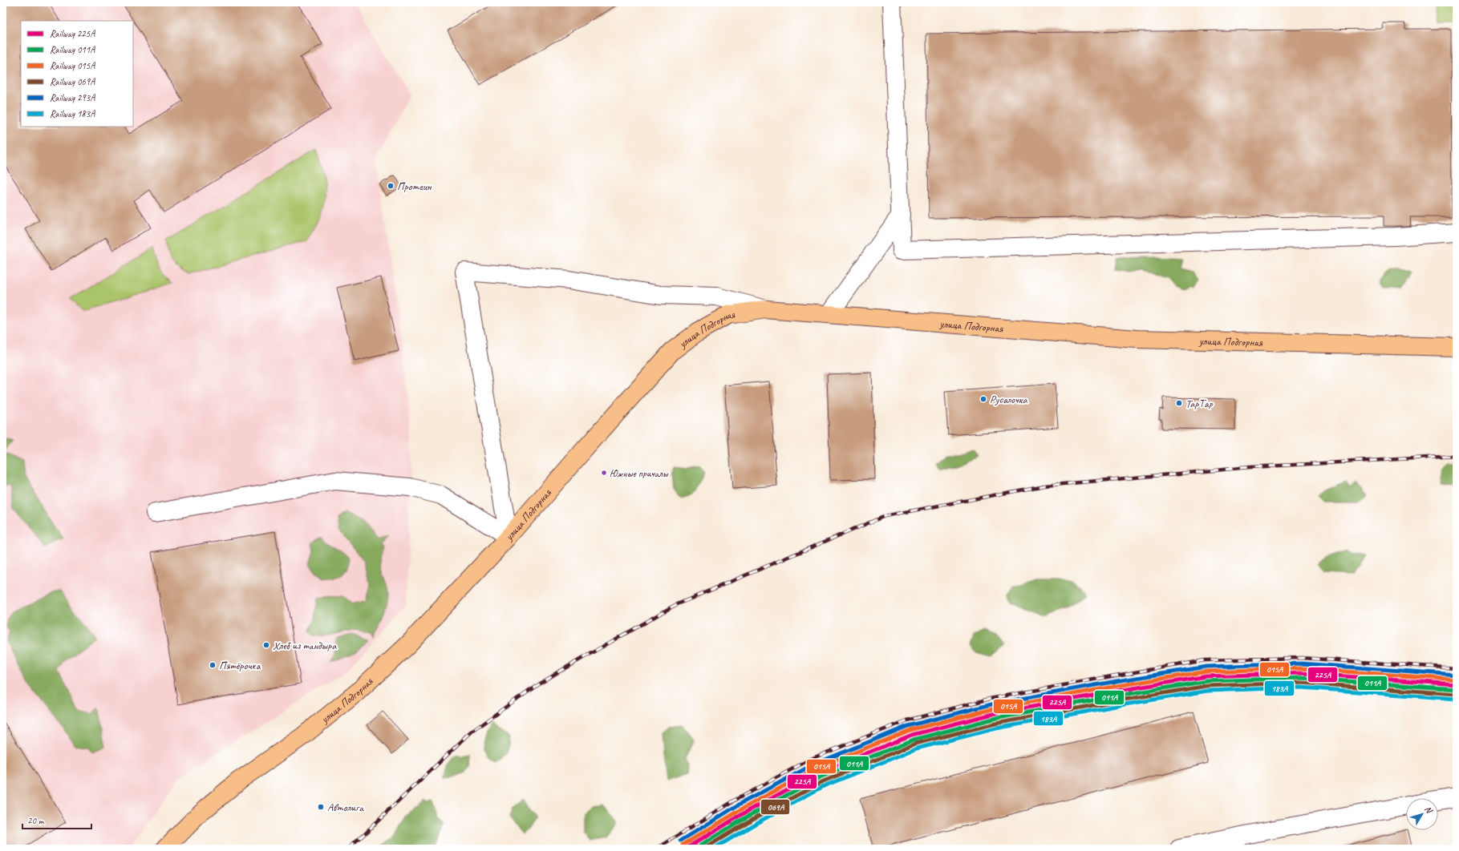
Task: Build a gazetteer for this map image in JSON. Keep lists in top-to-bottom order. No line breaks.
{"streets":{"main road":["улица Подгорная"]},"places":["Протеин","Русалочка","ТарТар","Южные причалы","Хлеб из тандыра","Пятёрочка","Автолига"],"lines":["rail line 293А","rail line 015А","rail line 225А","rail line 011А","rail line 069А","rail line 183А"],"legend":["Railway 225А","Railway 011А","Railway 015А","Railway 069А","Railway 293А","Railway 183А"],"scale_bar":"20 m","north":"top right"}
